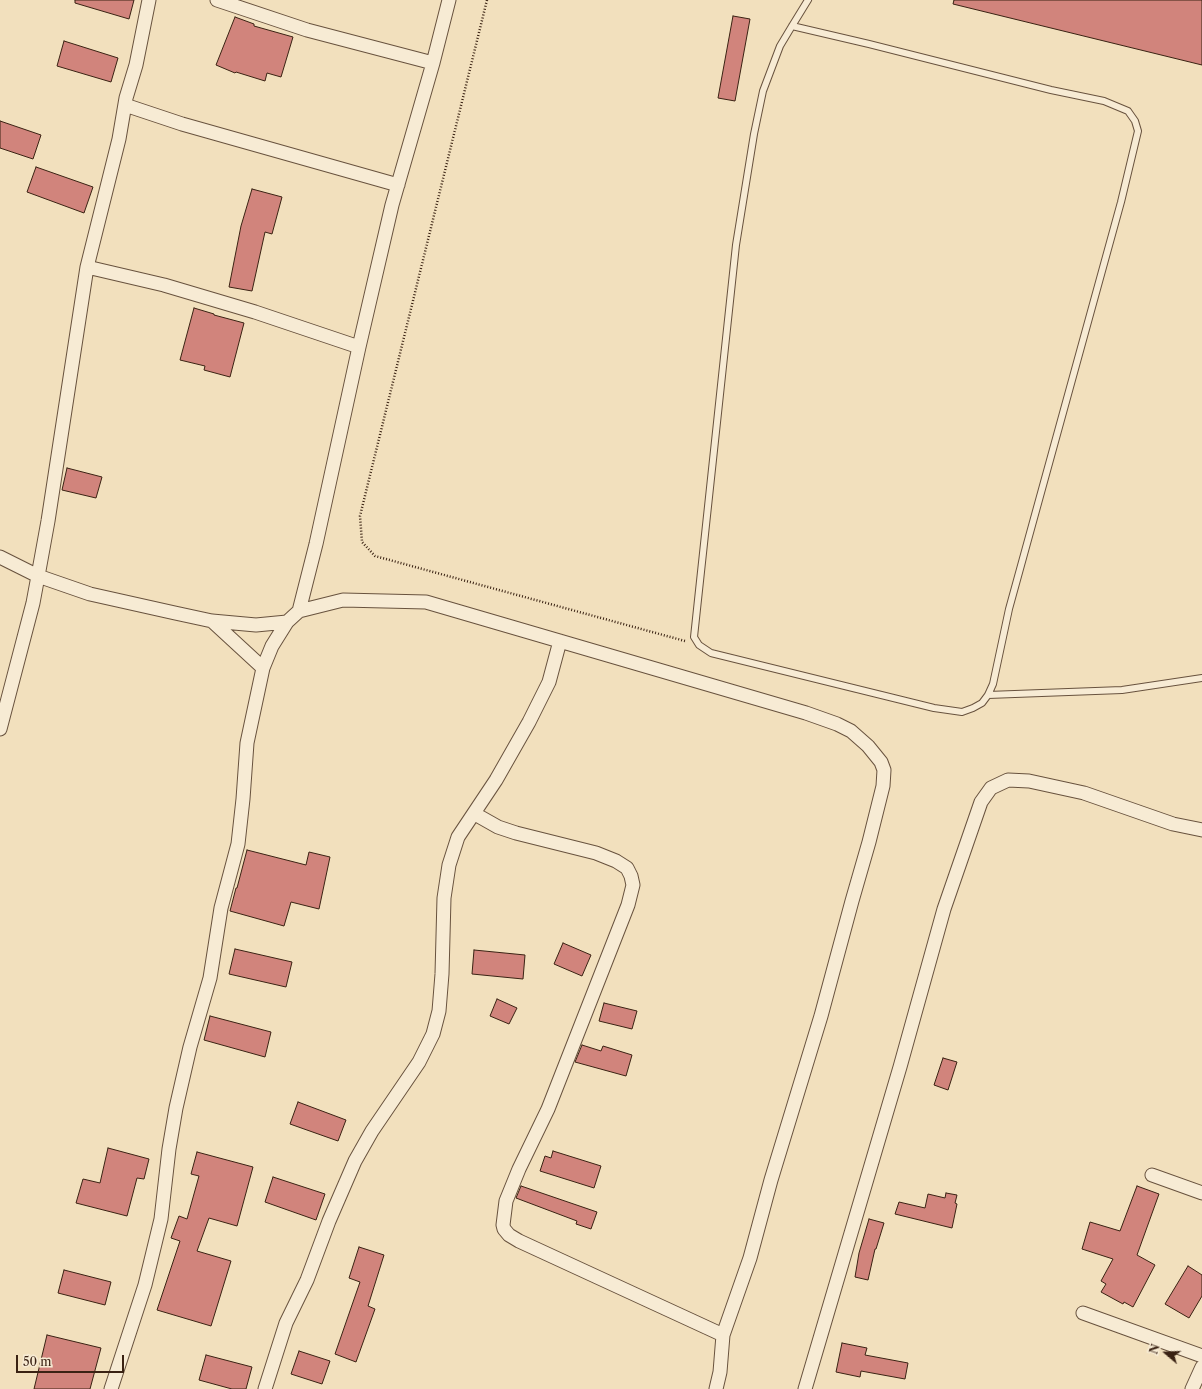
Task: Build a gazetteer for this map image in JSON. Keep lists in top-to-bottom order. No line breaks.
{"scale_bar":"50 m","north":"left"}
